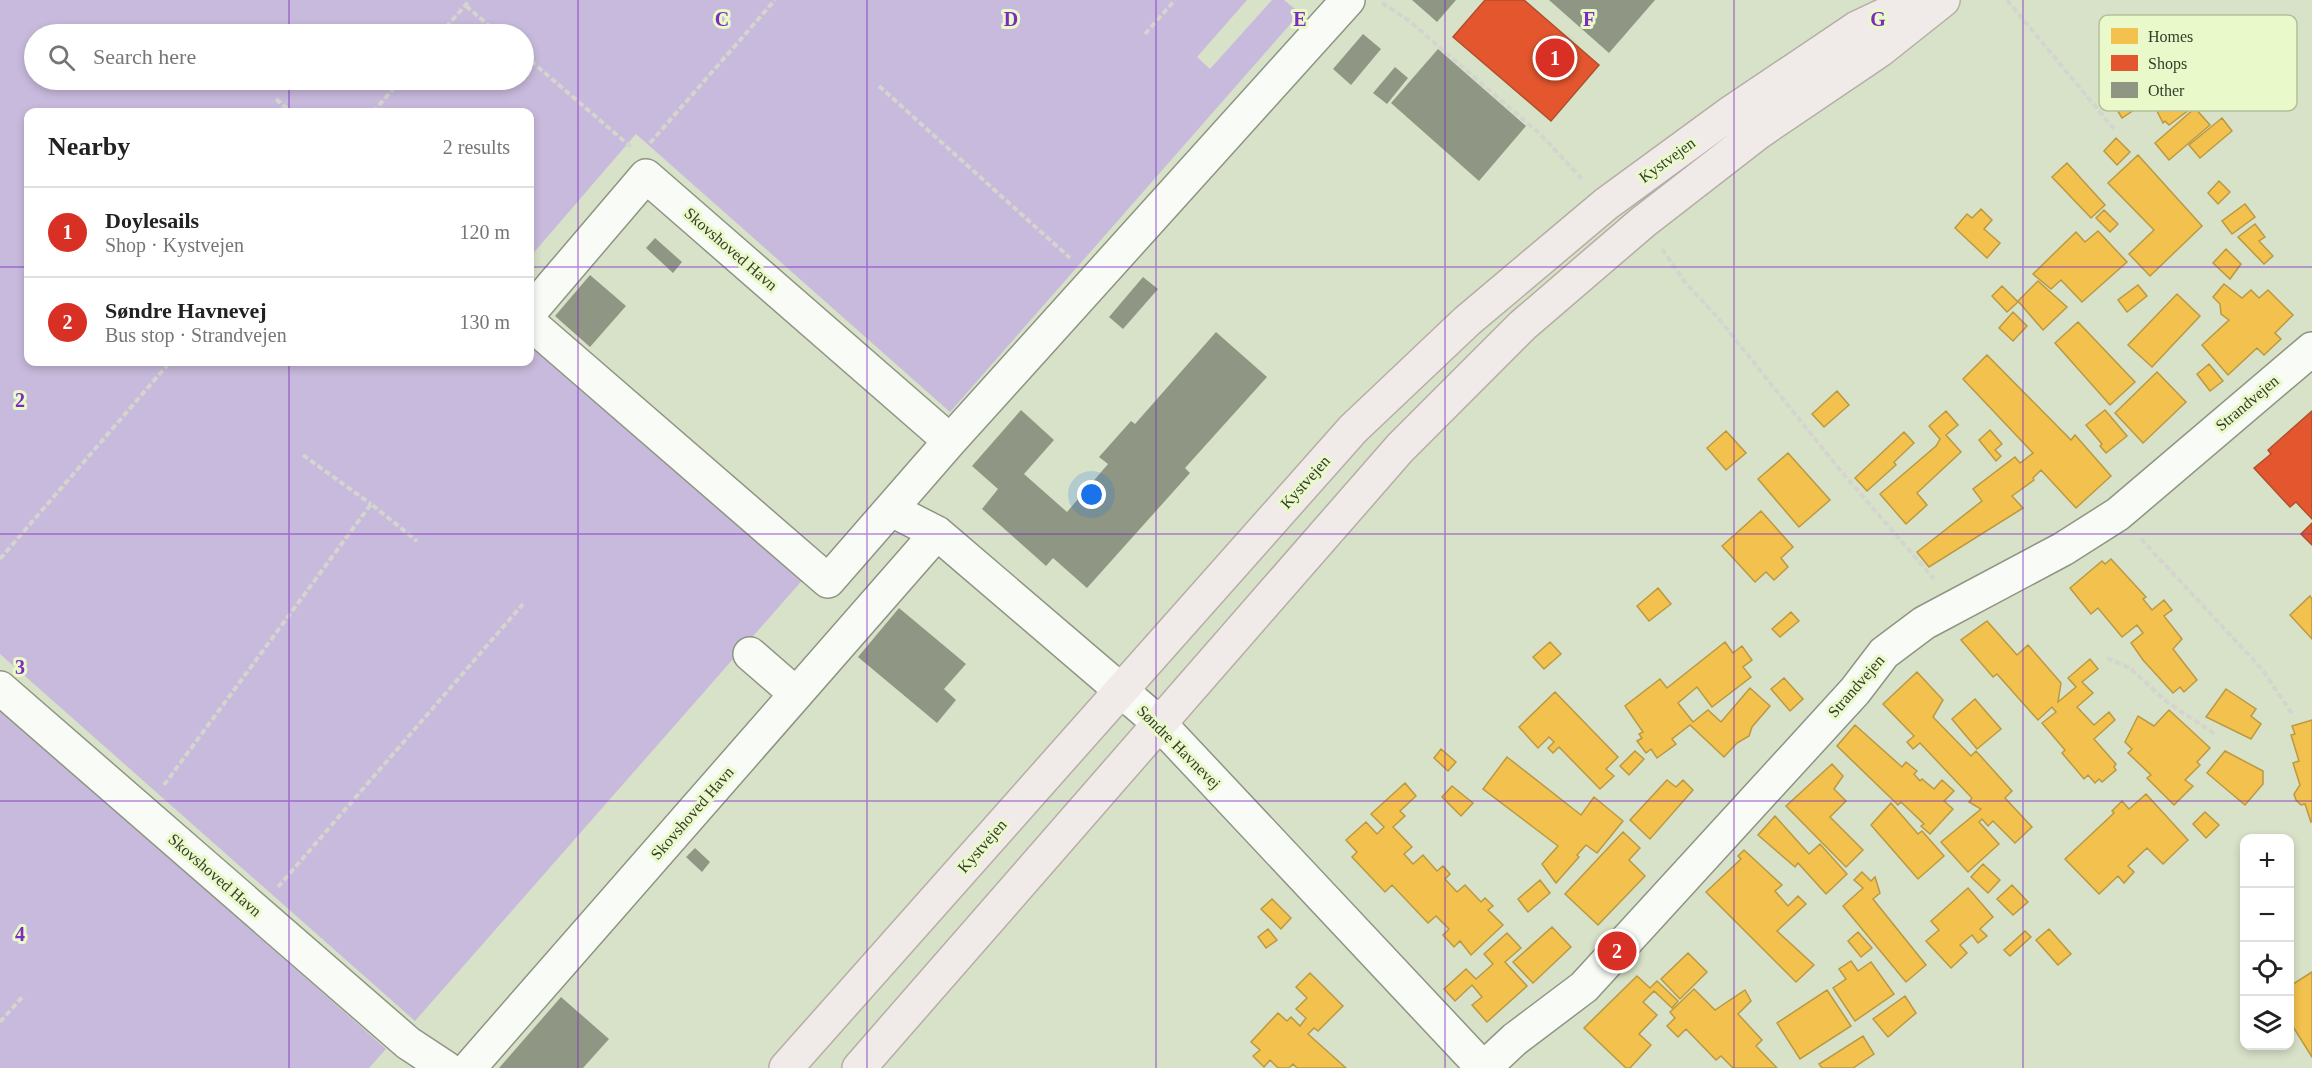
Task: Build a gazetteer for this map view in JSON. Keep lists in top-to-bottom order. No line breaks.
{"streets":{"main road":["Kystvejen"],"street":["Skovshoved Havn","Strandvejen","Søndre Havnevej"]},"crossings":[["Kystvejen","Søndre Havnevej"],["Strandvejen","Søndre Havnevej"]],"legend":["Homes","Shops","Other"],"page":{"search":"Search here","pins":["1","2"],"heading":["Nearby","2 results"],"list":[{"mark":"1","name":"Doylesails","note":"Shop · Kystvejen","value":"120 m"},{"mark":"2","name":"Søndre Havnevej","note":"Bus stop · Strandvejen","value":"130 m"}],"map_buttons":["+","−"]},"grid":{"columns":["C","D","E","F","G"],"rows":["2","3","4"]}}
